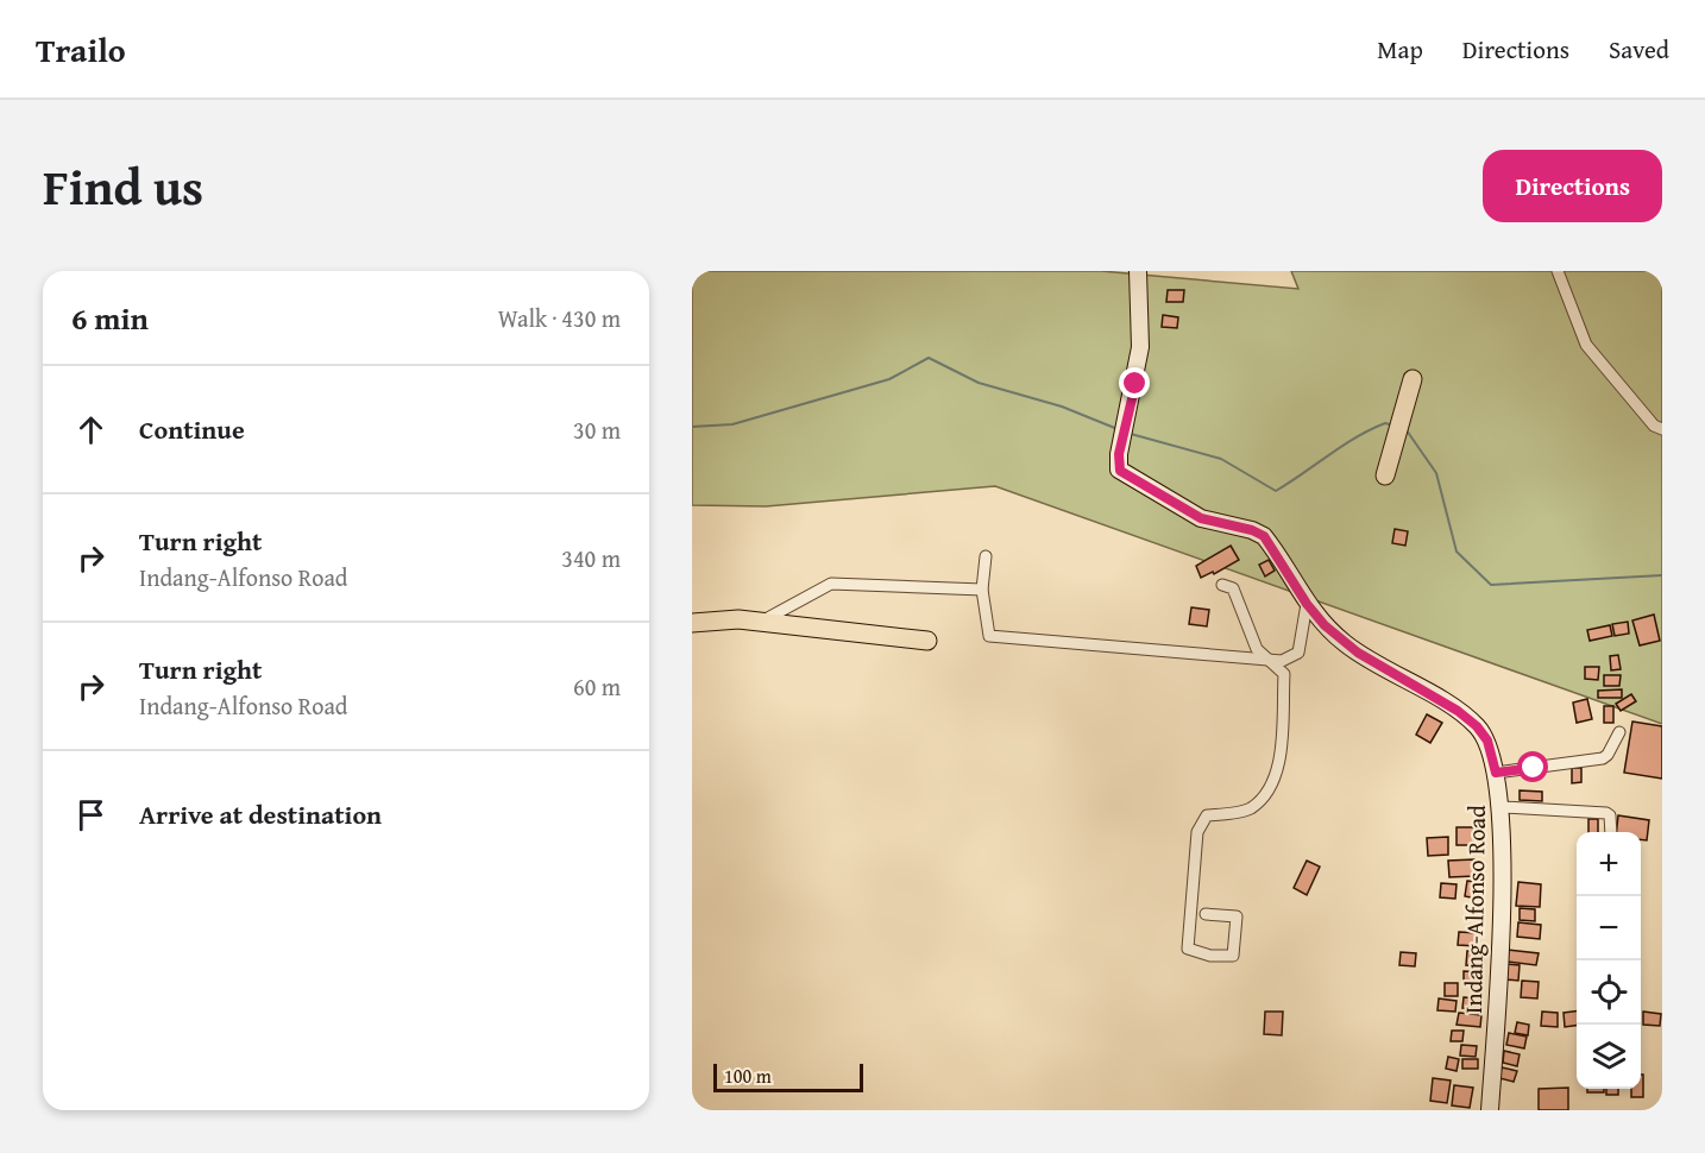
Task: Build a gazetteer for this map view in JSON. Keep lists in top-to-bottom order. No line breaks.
{"streets":{"main road":["Indang-Alfonso Road"]},"scale_bar":"100 m","page":{"header":"Trailo","nav":["Map","Directions","Saved"],"title":"Find us","buttons":"Directions","heading":["6 min","Walk · 430 m"],"list":[["Continue","30 m"],["Turn right","Indang-Alfonso Road","340 m"],["Turn right","Indang-Alfonso Road","60 m"],"Arrive at destination"],"map_buttons":["+","−"],"scale":"100 m"}}
